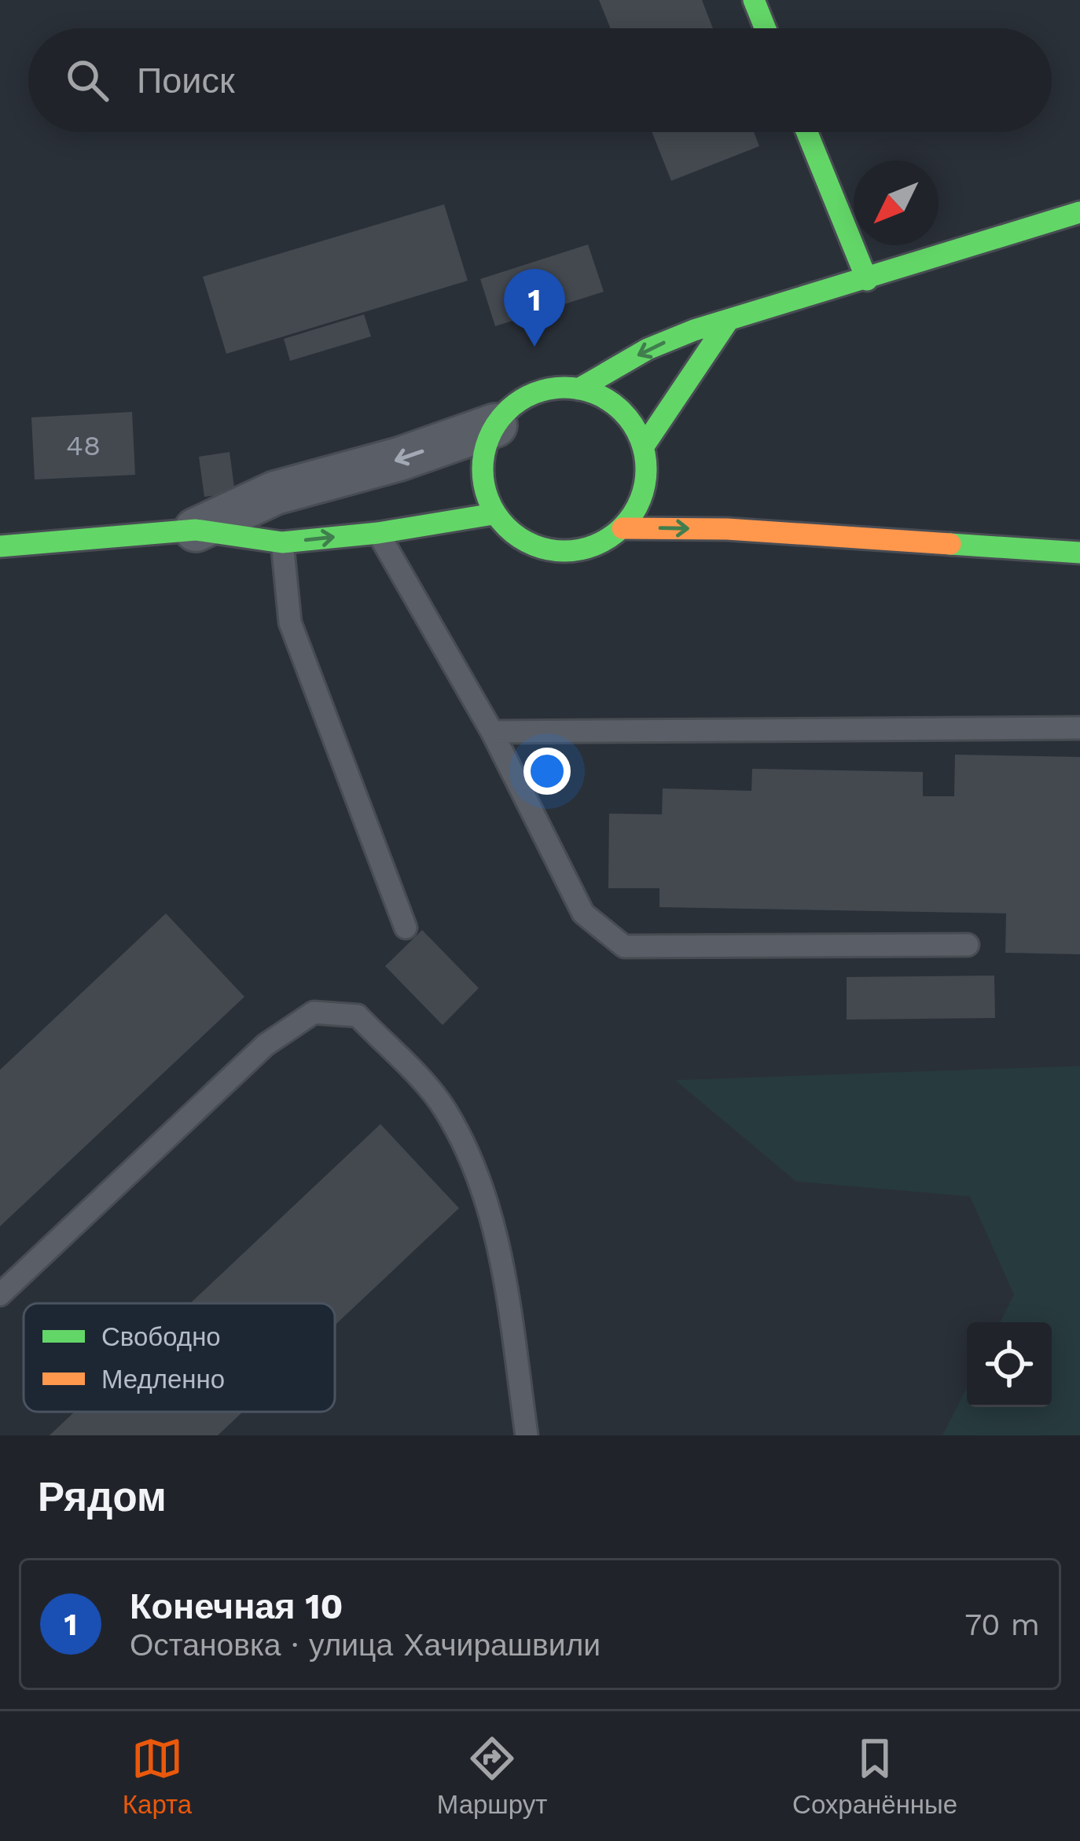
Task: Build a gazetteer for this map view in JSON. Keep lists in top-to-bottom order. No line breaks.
{"house_numbers":["48"],"legend":["Свободно","Медленно"],"north":"bottom left","page":{"search":"Поиск","pins":"1","heading":"Рядом","list":[{"mark":"1","name":"Конечная 10","note":"Остановка · улица Хачирашвили","value":"70 m"}],"nav":["Карта","Маршрут","Сохранённые"]}}
